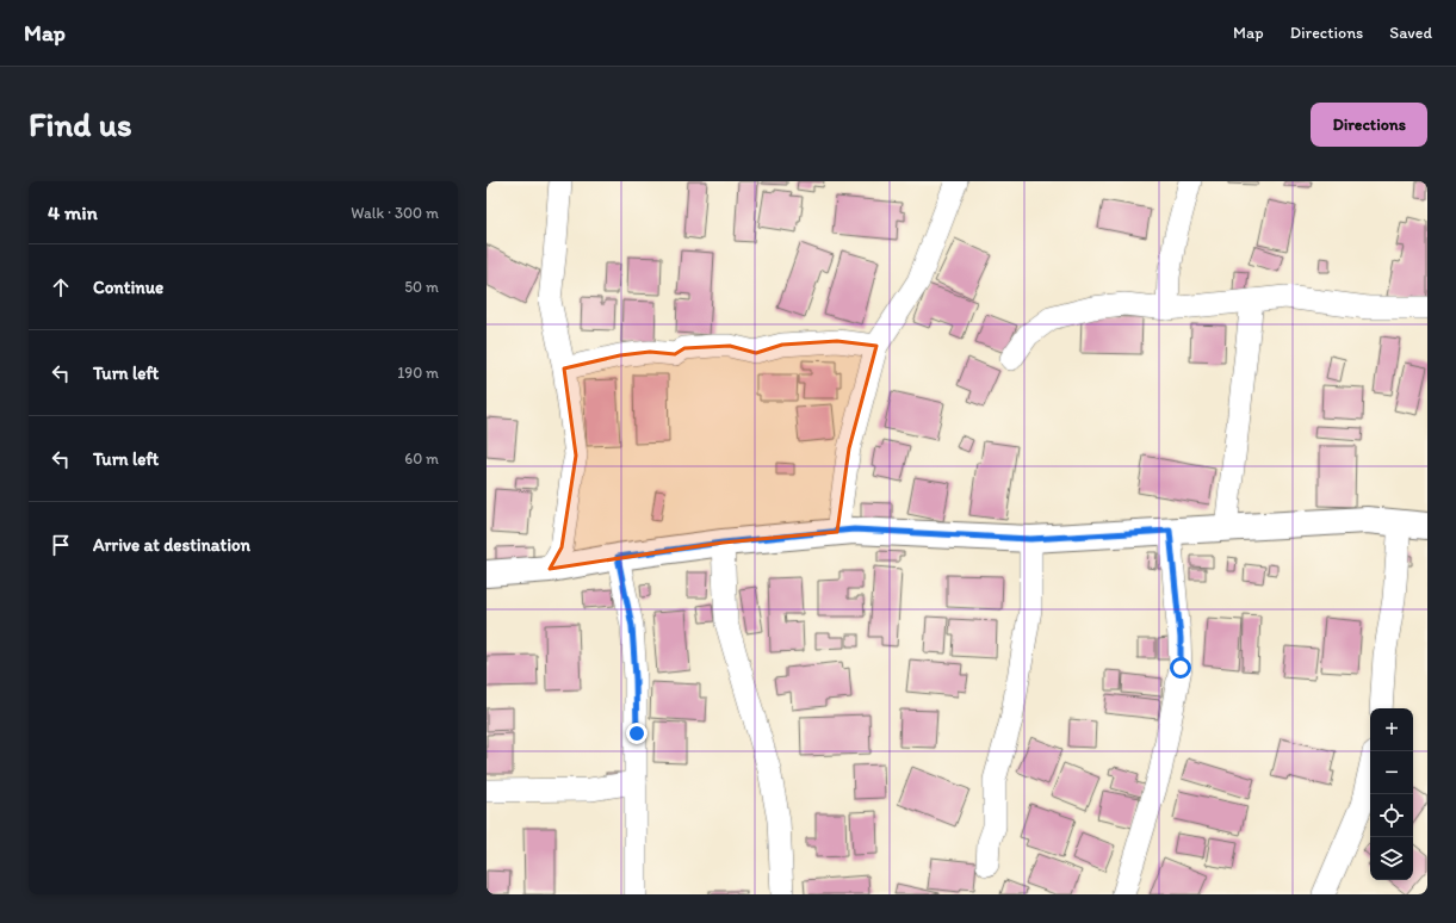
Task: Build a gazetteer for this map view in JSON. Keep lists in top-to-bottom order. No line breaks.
{"page":{"header":"Map","nav":["Map","Directions","Saved"],"buttons":"Directions","title":"Find us","heading":["4 min","Walk · 300 m"],"list":[["Continue","50 m"],["Turn left","190 m"],["Turn left","60 m"],"Arrive at destination"],"map_buttons":["+","−"]}}
